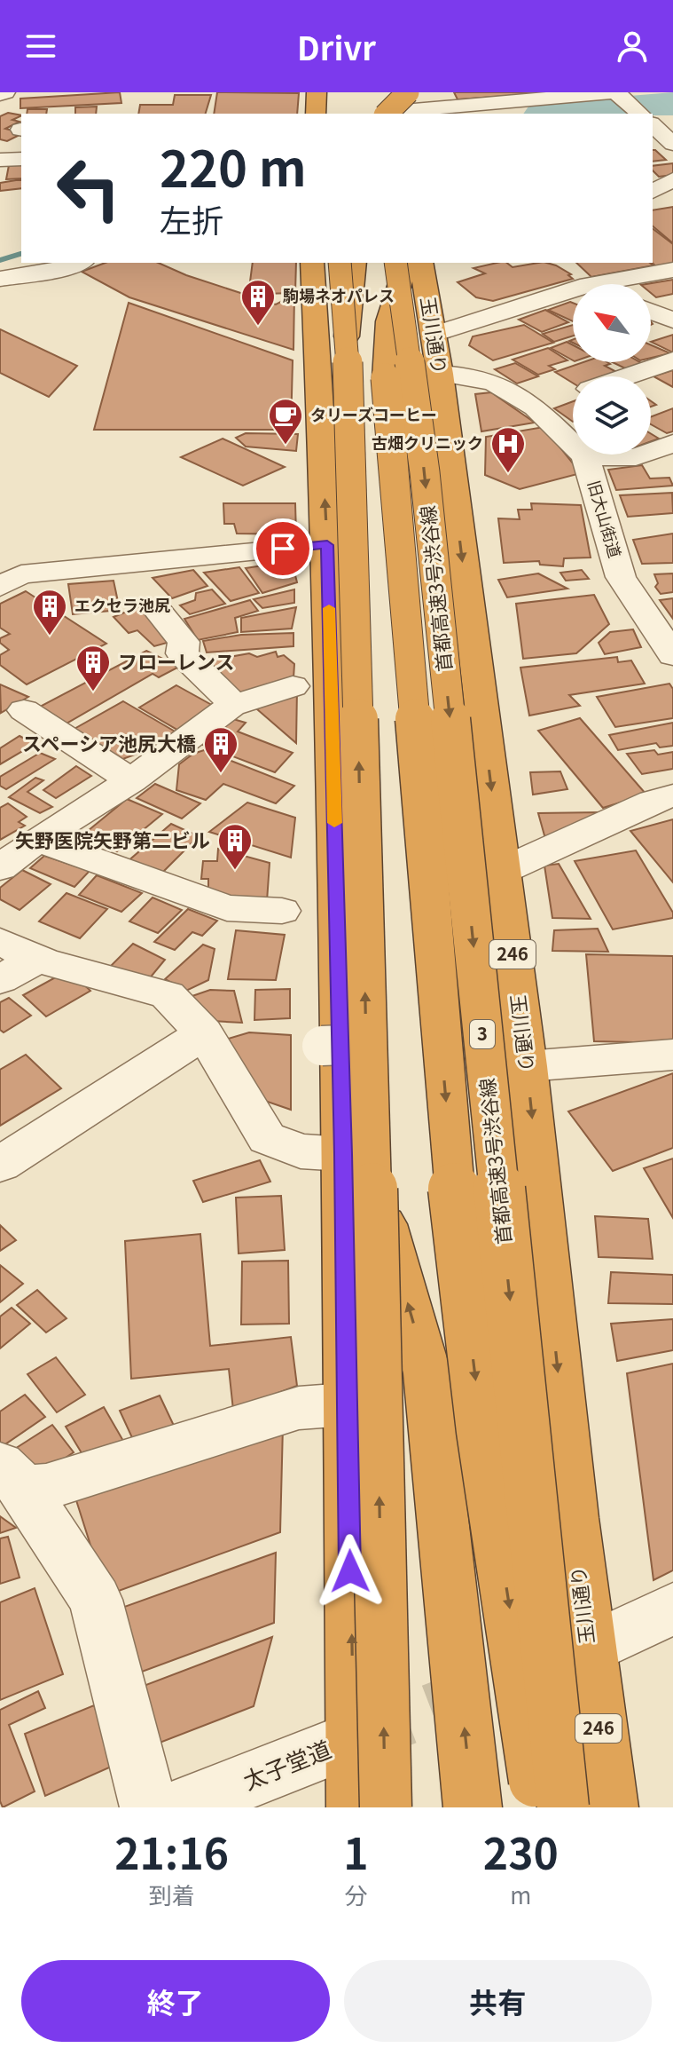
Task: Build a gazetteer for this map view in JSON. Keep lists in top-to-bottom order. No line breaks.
{"streets":{"highway":["玉川通り","首都高速3号渋谷線","246","3"],"street":["旧大山街道","太子堂道"]},"crossings":[["玉川通り","旧大山街道"]],"places":{"building":["駒場ネオパレス","エクセラ池尻","フローレンス","スペーシア池尻大橋","矢野医院矢野第二ビル"],"cafe":["タリーズコーヒー"],"hospital":["古畑クリニック"]},"north":"top left","page":{"header":"Drivr","turn":["220 m","左折"],"eta":["21:16","到着","1","分","230","m"],"buttons":["終了","共有"]}}
